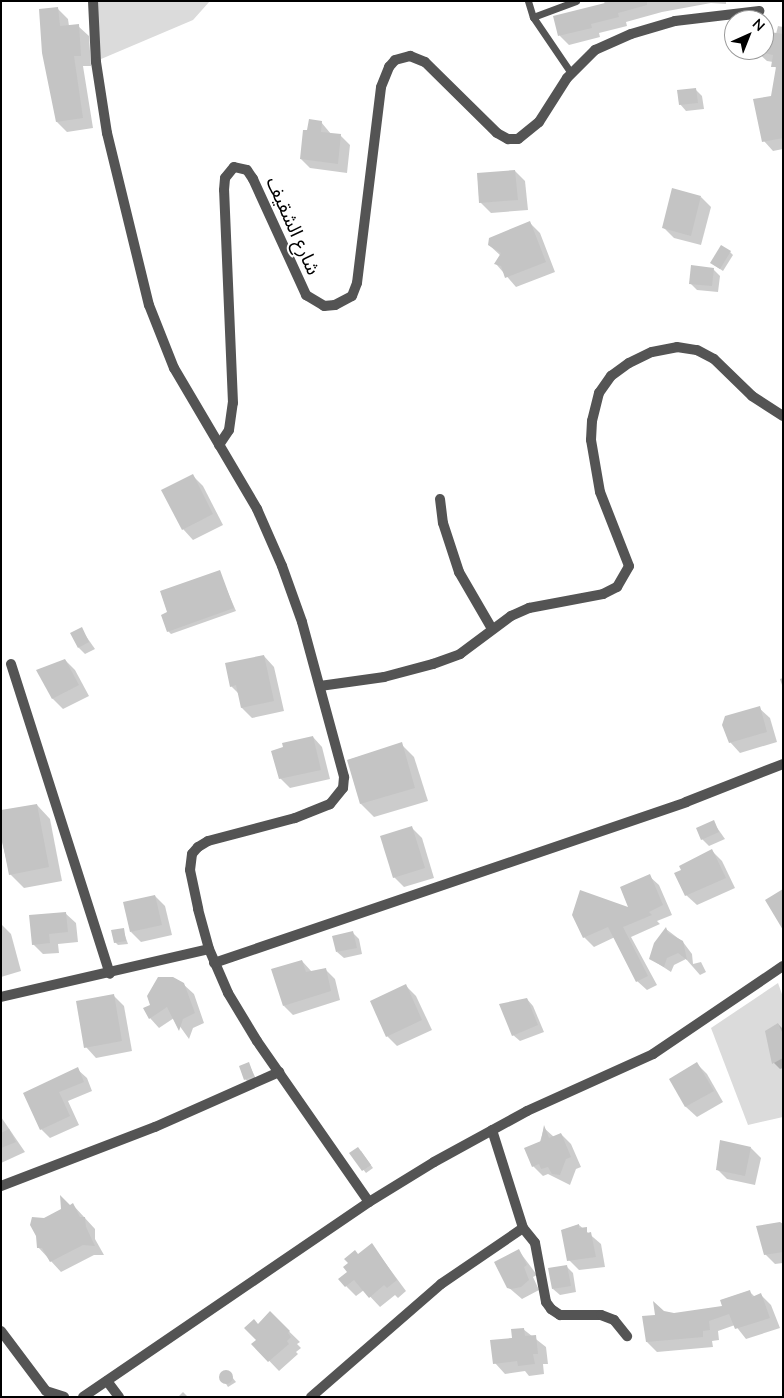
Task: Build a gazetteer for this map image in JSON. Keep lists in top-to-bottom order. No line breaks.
{"streets":{"street":["شارع الشقيف"]},"north":"top right"}
